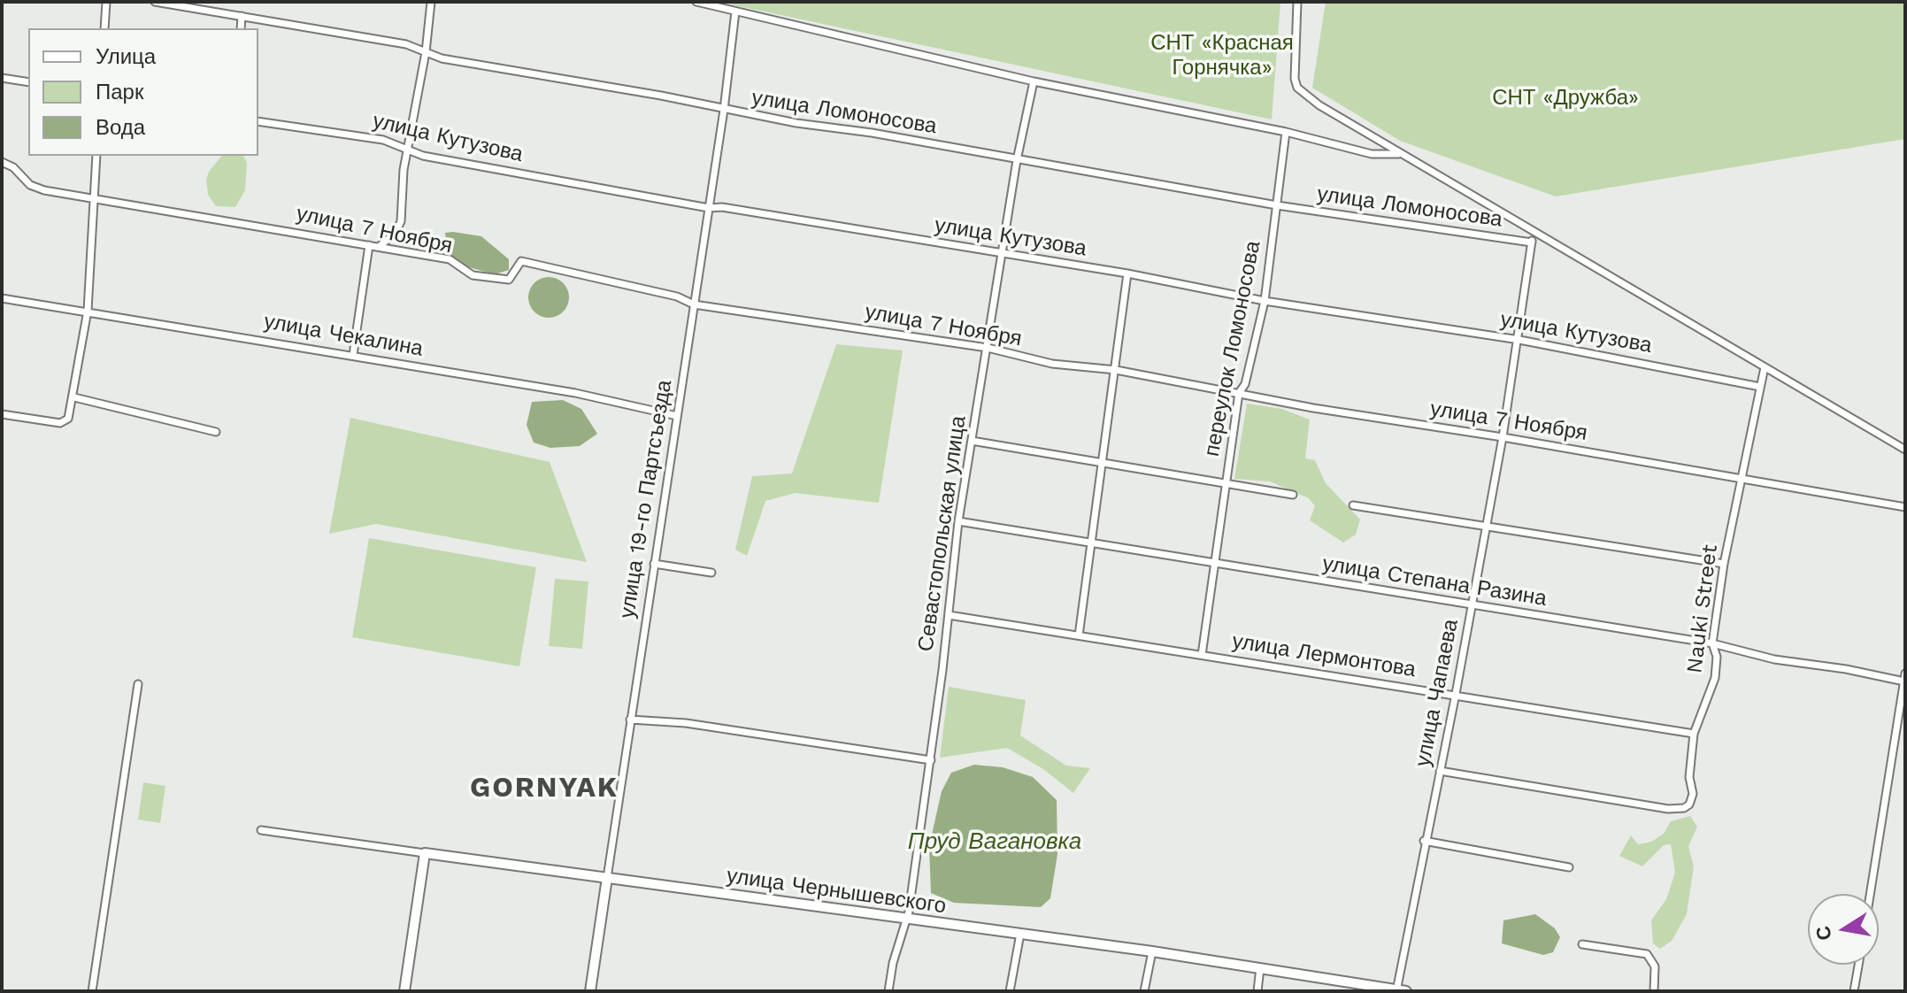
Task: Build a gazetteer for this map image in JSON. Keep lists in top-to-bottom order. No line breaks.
{"streets":{"street":["улица Ломоносова","улица Кутузова","улица 7 Ноября","улица Чекалина","переулок Ломоносова","улица 19-го Партсъезда","Севастопольская улица","улица Степана Разина","Nauki Street","улица Лермонтова","улица Чапаева","улица Чернышевского"]},"crossings":[["улица Ломоносова","переулок Ломоносова"],["улица Ломоносова","улица 19-го Партсъезда"],["улица Ломоносова","Севастопольская улица"],["улица Ломоносова","улица Чапаева"],["улица Кутузова","переулок Ломоносова"],["улица Кутузова","улица 19-го Партсъезда"],["улица Кутузова","Севастопольская улица"],["улица Кутузова","Nauki Street"],["улица Кутузова","улица Чапаева"],["улица 7 Ноября","переулок Ломоносова"],["улица 7 Ноября","улица 19-го Партсъезда"],["улица 7 Ноября","Севастопольская улица"],["улица 7 Ноября","Nauki Street"],["улица 7 Ноября","улица Чапаева"],["улица Чекалина","улица 19-го Партсъезда"],["переулок Ломоносова","улица Степана Разина"],["переулок Ломоносова","улица Лермонтова"],["улица 19-го Партсъезда","улица Чернышевского"],["Севастопольская улица","улица Степана Разина"],["Севастопольская улица","улица Лермонтова"],["Севастопольская улица","улица Чернышевского"],["улица Степана Разина","Nauki Street"],["улица Степана Разина","улица Чапаева"],["Nauki Street","улица Лермонтова"],["Nauki Street","улица Чапаева"],["улица Лермонтова","улица Чапаева"],["улица Чапаева","улица Чернышевского"]],"districts":["GORNYAK"],"water":["Пруд Вагановка"],"parks":["СНТ «Красная Горнячка»","СНТ «Дружба»"],"legend":["Улица","Парк","Вода"],"north":"left"}
